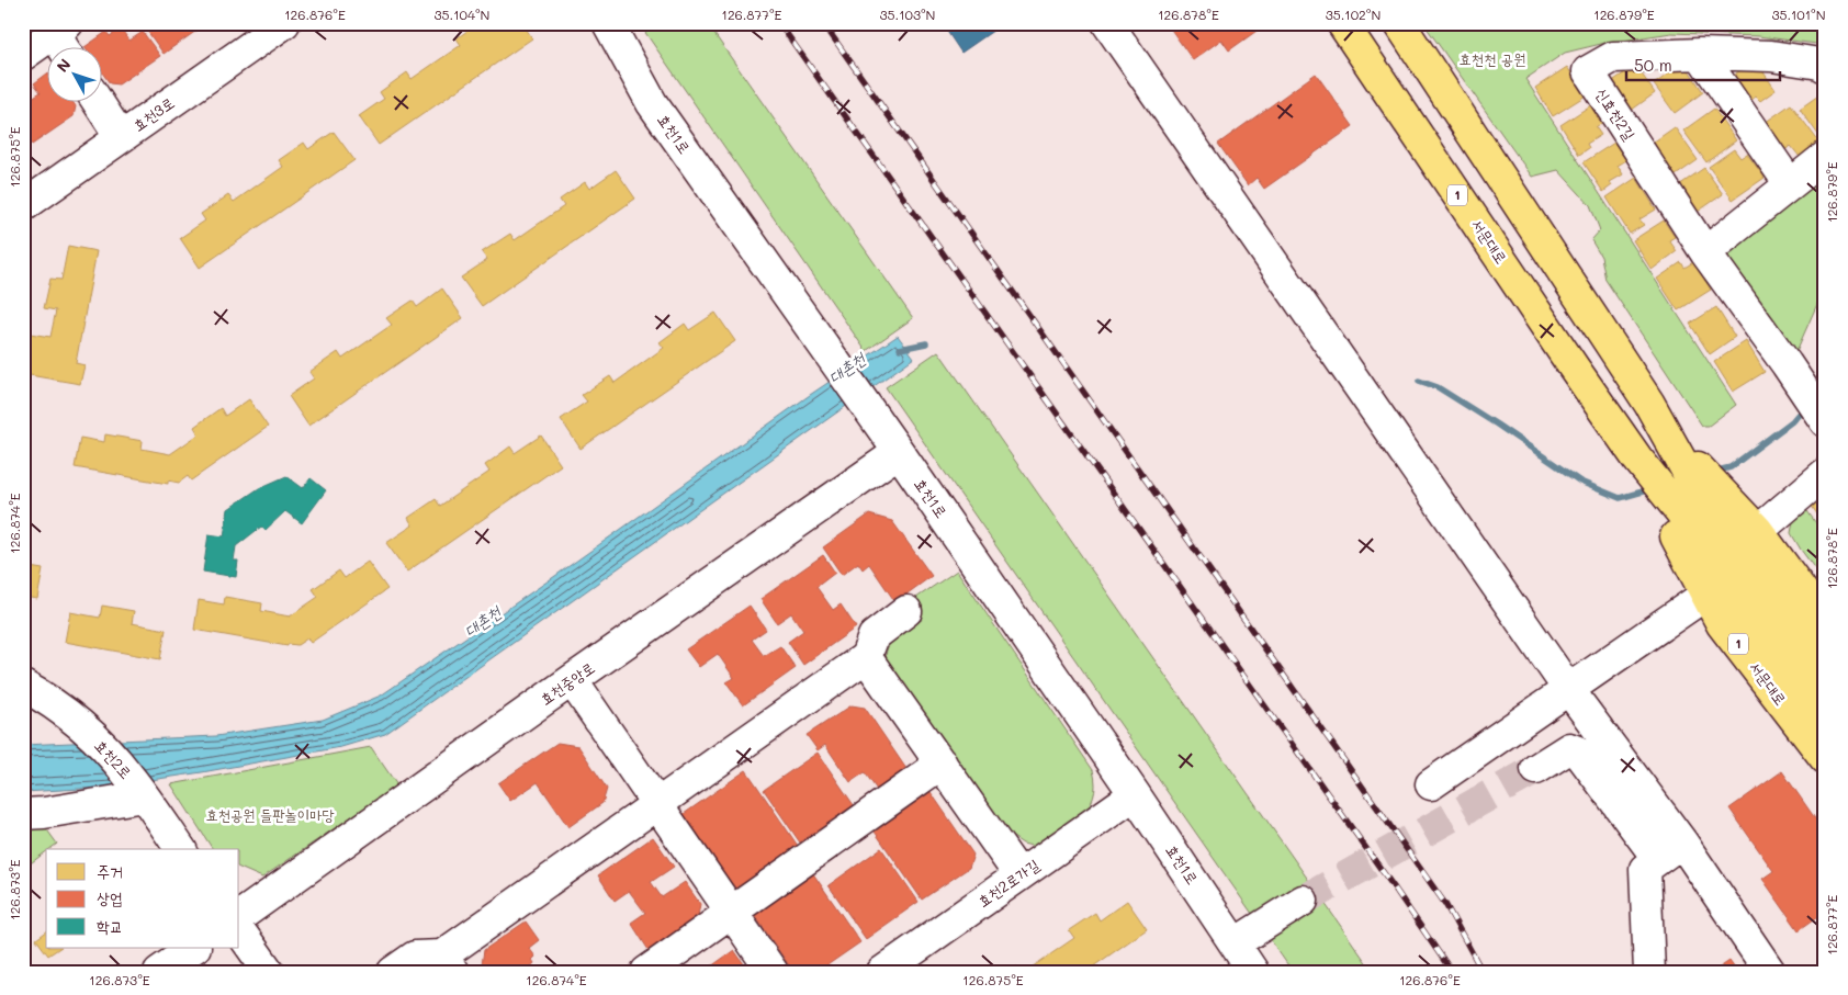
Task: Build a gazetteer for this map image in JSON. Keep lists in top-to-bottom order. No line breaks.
{"streets":{"main road":["1","서문대로"],"street":["효천3로","신효천2길","효천1로","효천중앙로","효천2로","효천2로가길"]},"crossings":[["효천1로","효천중앙로"],["효천1로","효천2로가길"],["1","서문대로"]],"water":["대촌천"],"parks":["효천천 공원","효천공원 들판놀이마당"],"legend":["주거","상업","학교"],"scale_bar":"50 m","north":"top left","coordinates":["126.876°E","35.104°N","126.877°E","35.103°N","126.878°E","35.102°N","126.879°E","35.101°N","126.875°E","126.874°E","126.873°E"]}
